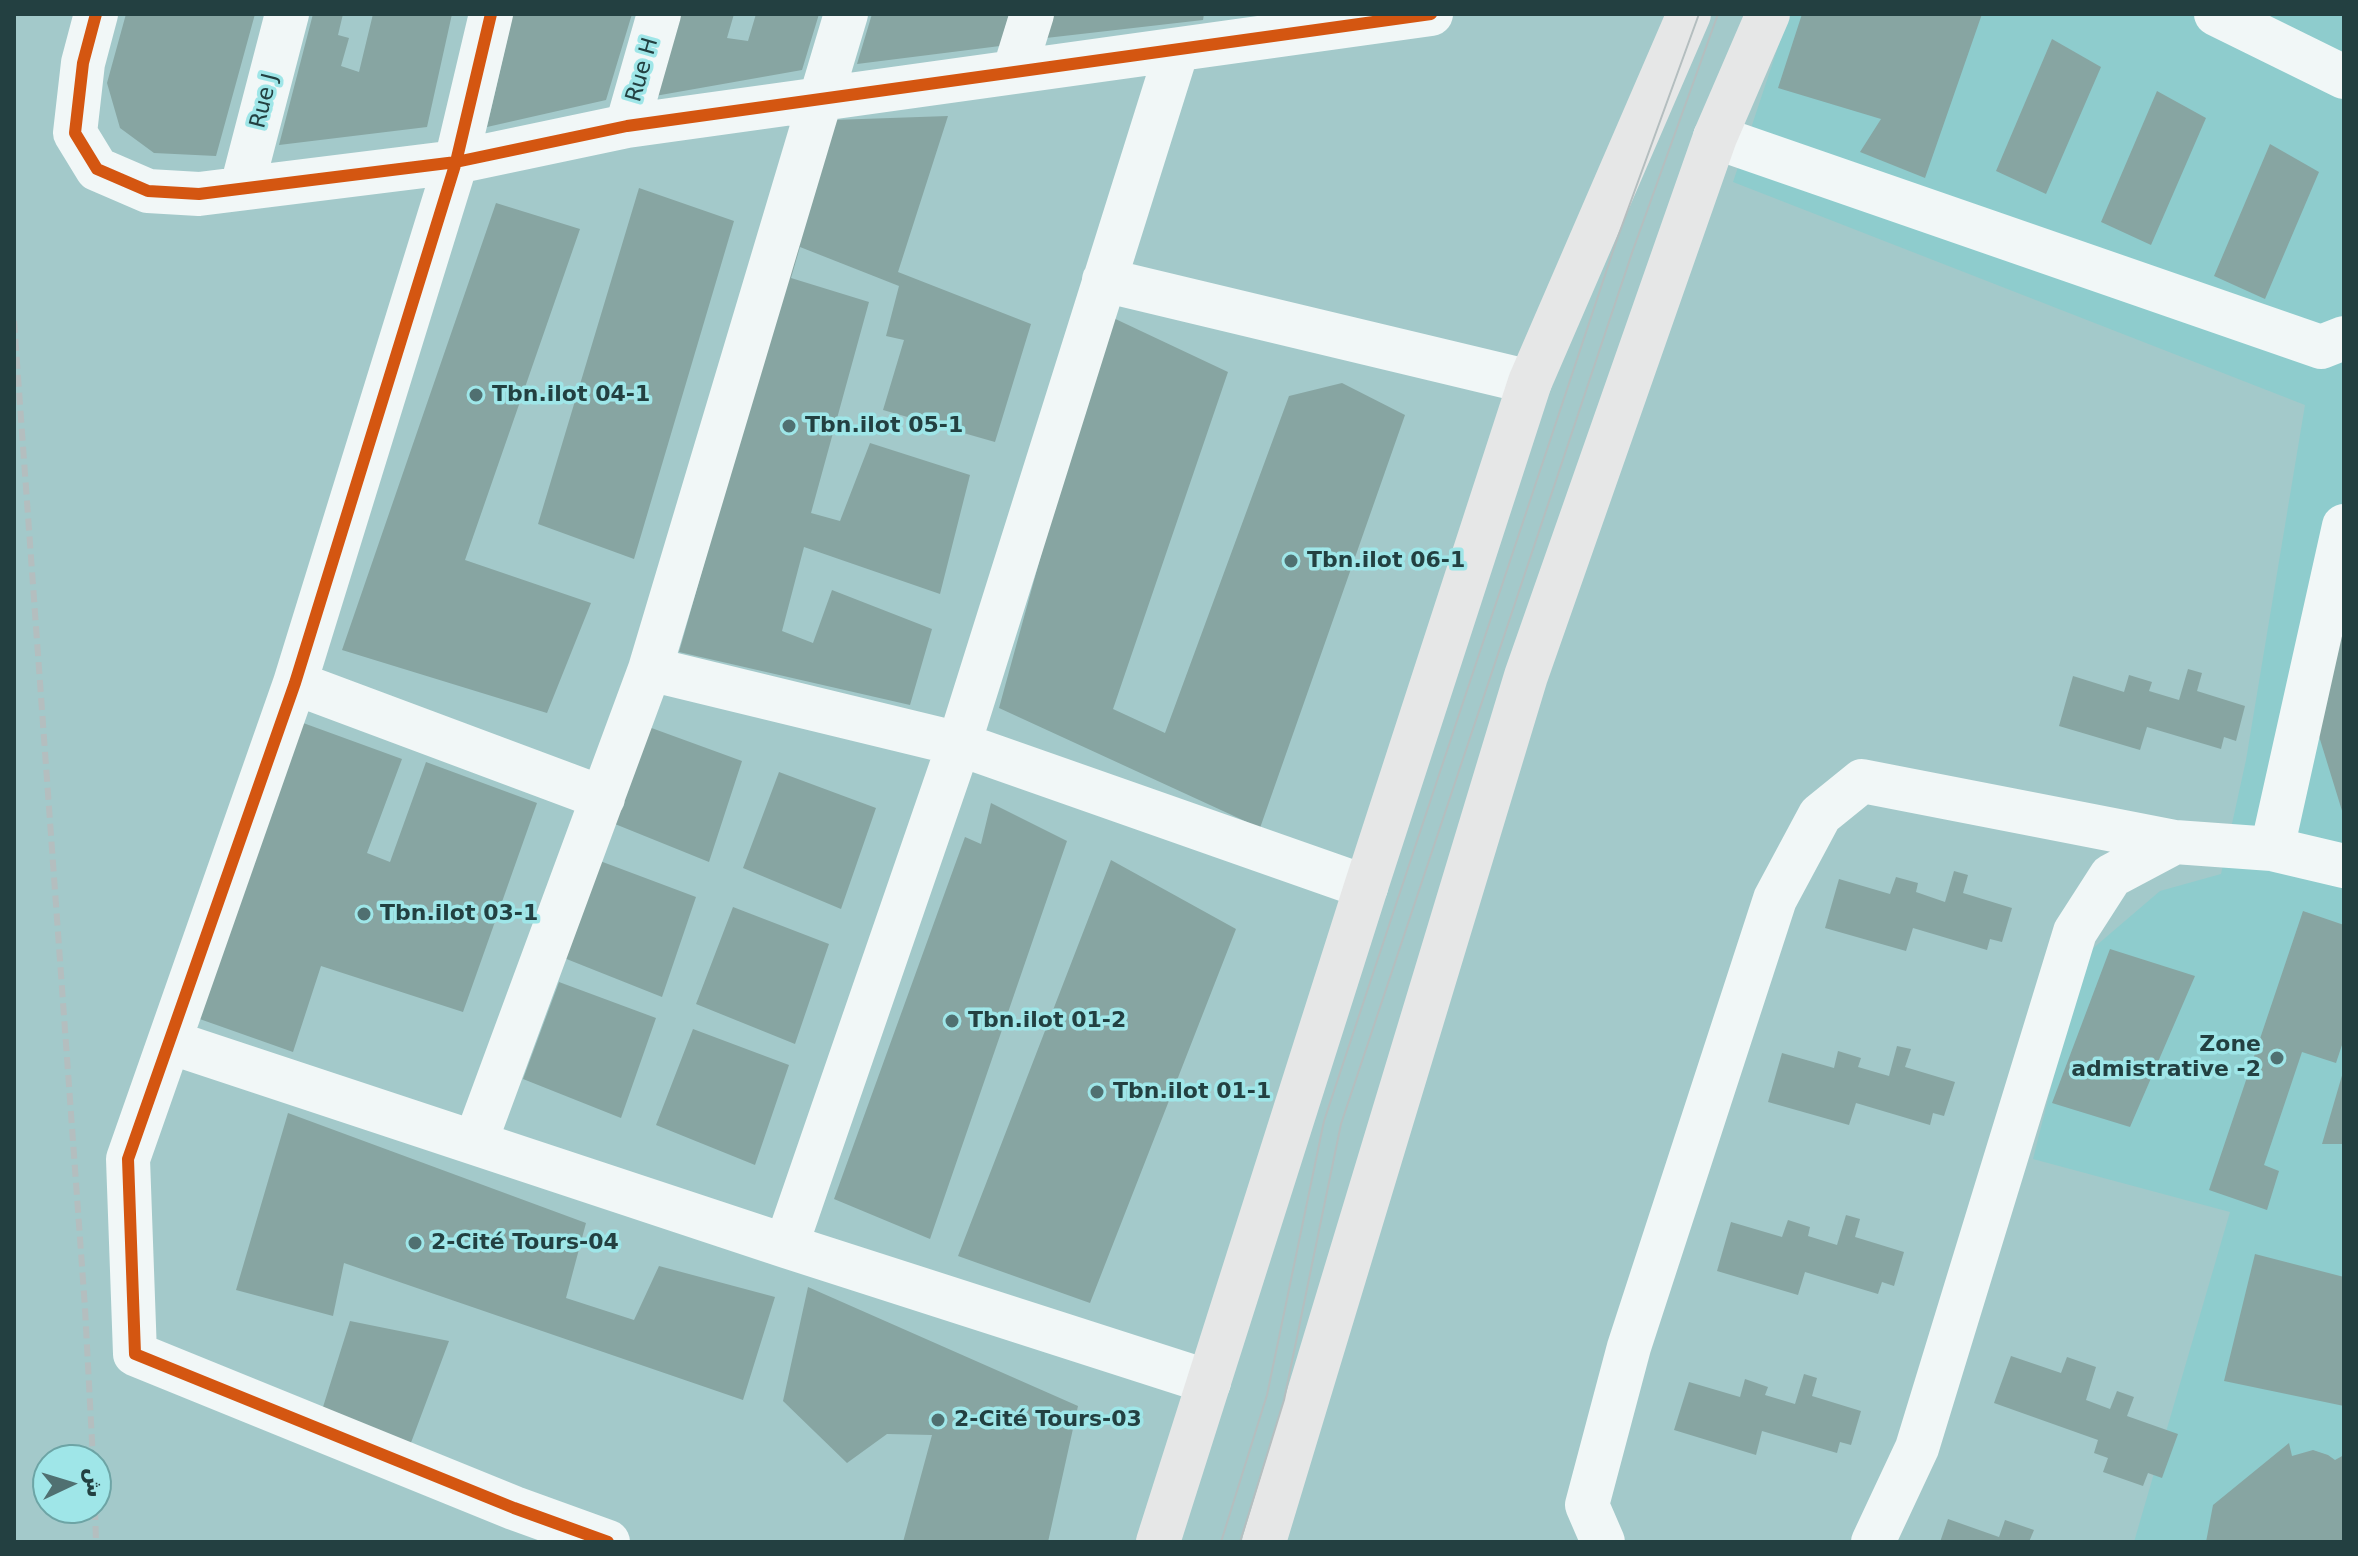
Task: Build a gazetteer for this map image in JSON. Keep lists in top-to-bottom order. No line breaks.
{"streets":{"street":["Rue H","Rue J"]},"places":["Tbn.ilot 04-1","Tbn.ilot 05-1","Tbn.ilot 06-1","Tbn.ilot 03-1","Tbn.ilot 01-2","Zone admistrative -2","Tbn.ilot 01-1","2-Cité Tours-04","2-Cité Tours-03"],"north":"right"}
